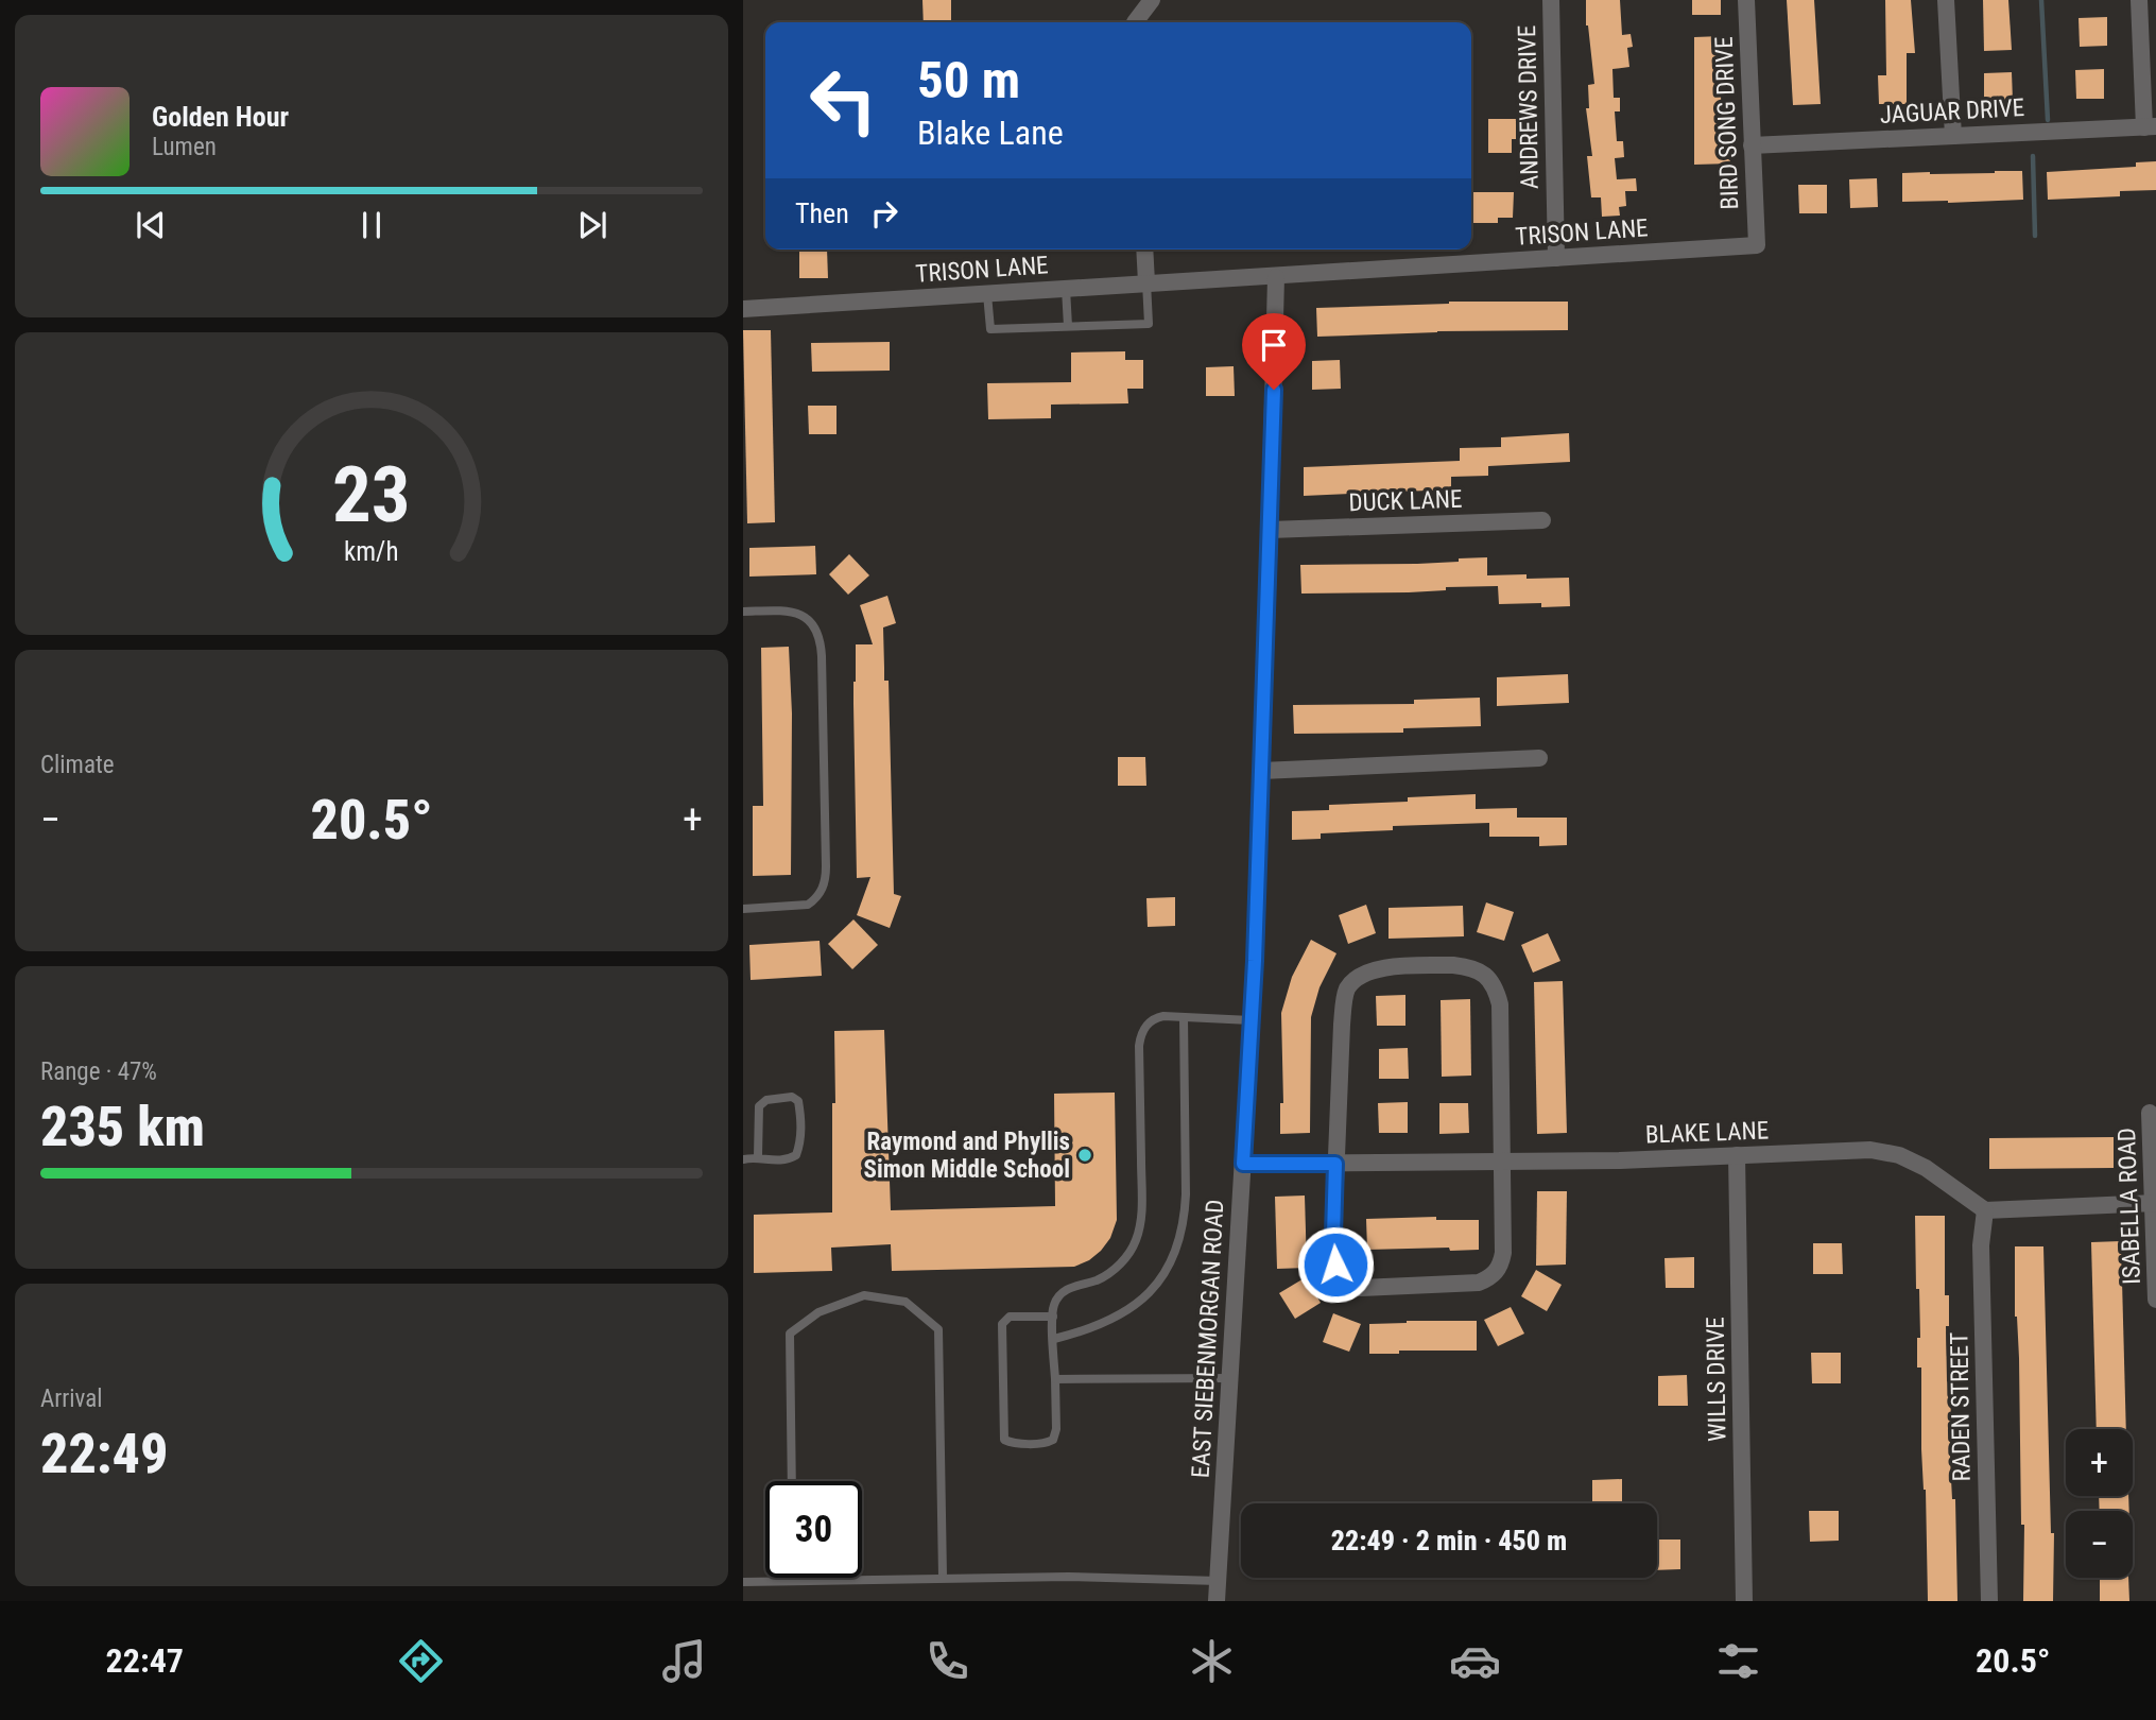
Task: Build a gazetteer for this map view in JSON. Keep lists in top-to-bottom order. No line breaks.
{"streets":{"street":["ANDREWS DRIVE","JAGUAR DRIVE","BIRD SONG DRIVE","TRISON LANE","DUCK LANE","BLAKE LANE","ISABELLA ROAD","EAST SIEBENMORGAN ROAD","WILLS DRIVE","RADEN STREET"]},"crossings":[["ANDREWS DRIVE","TRISON LANE"],["JAGUAR DRIVE","BIRD SONG DRIVE"],["BIRD SONG DRIVE","TRISON LANE"],["TRISON LANE","EAST SIEBENMORGAN ROAD"],["DUCK LANE","EAST SIEBENMORGAN ROAD"],["BLAKE LANE","EAST SIEBENMORGAN ROAD"],["BLAKE LANE","WILLS DRIVE"],["BLAKE LANE","RADEN STREET"]],"places":["Raymond and Phyllis Simon Middle School"],"page":{"turn":["50 m","Blake Lane"],"song":["Golden Hour","Lumen"],"then":"Then","tile":["Climate",["Range · 47%","235 km"],["Arrival","22:49"]],"heat":["−","20.5°","+"],"map_buttons":["+","−"],"limit":"30","trip":"22:49 · 2 min · 450 m","tabs":["22:47","20.5°"],"gauge":["23","km/h"]}}
